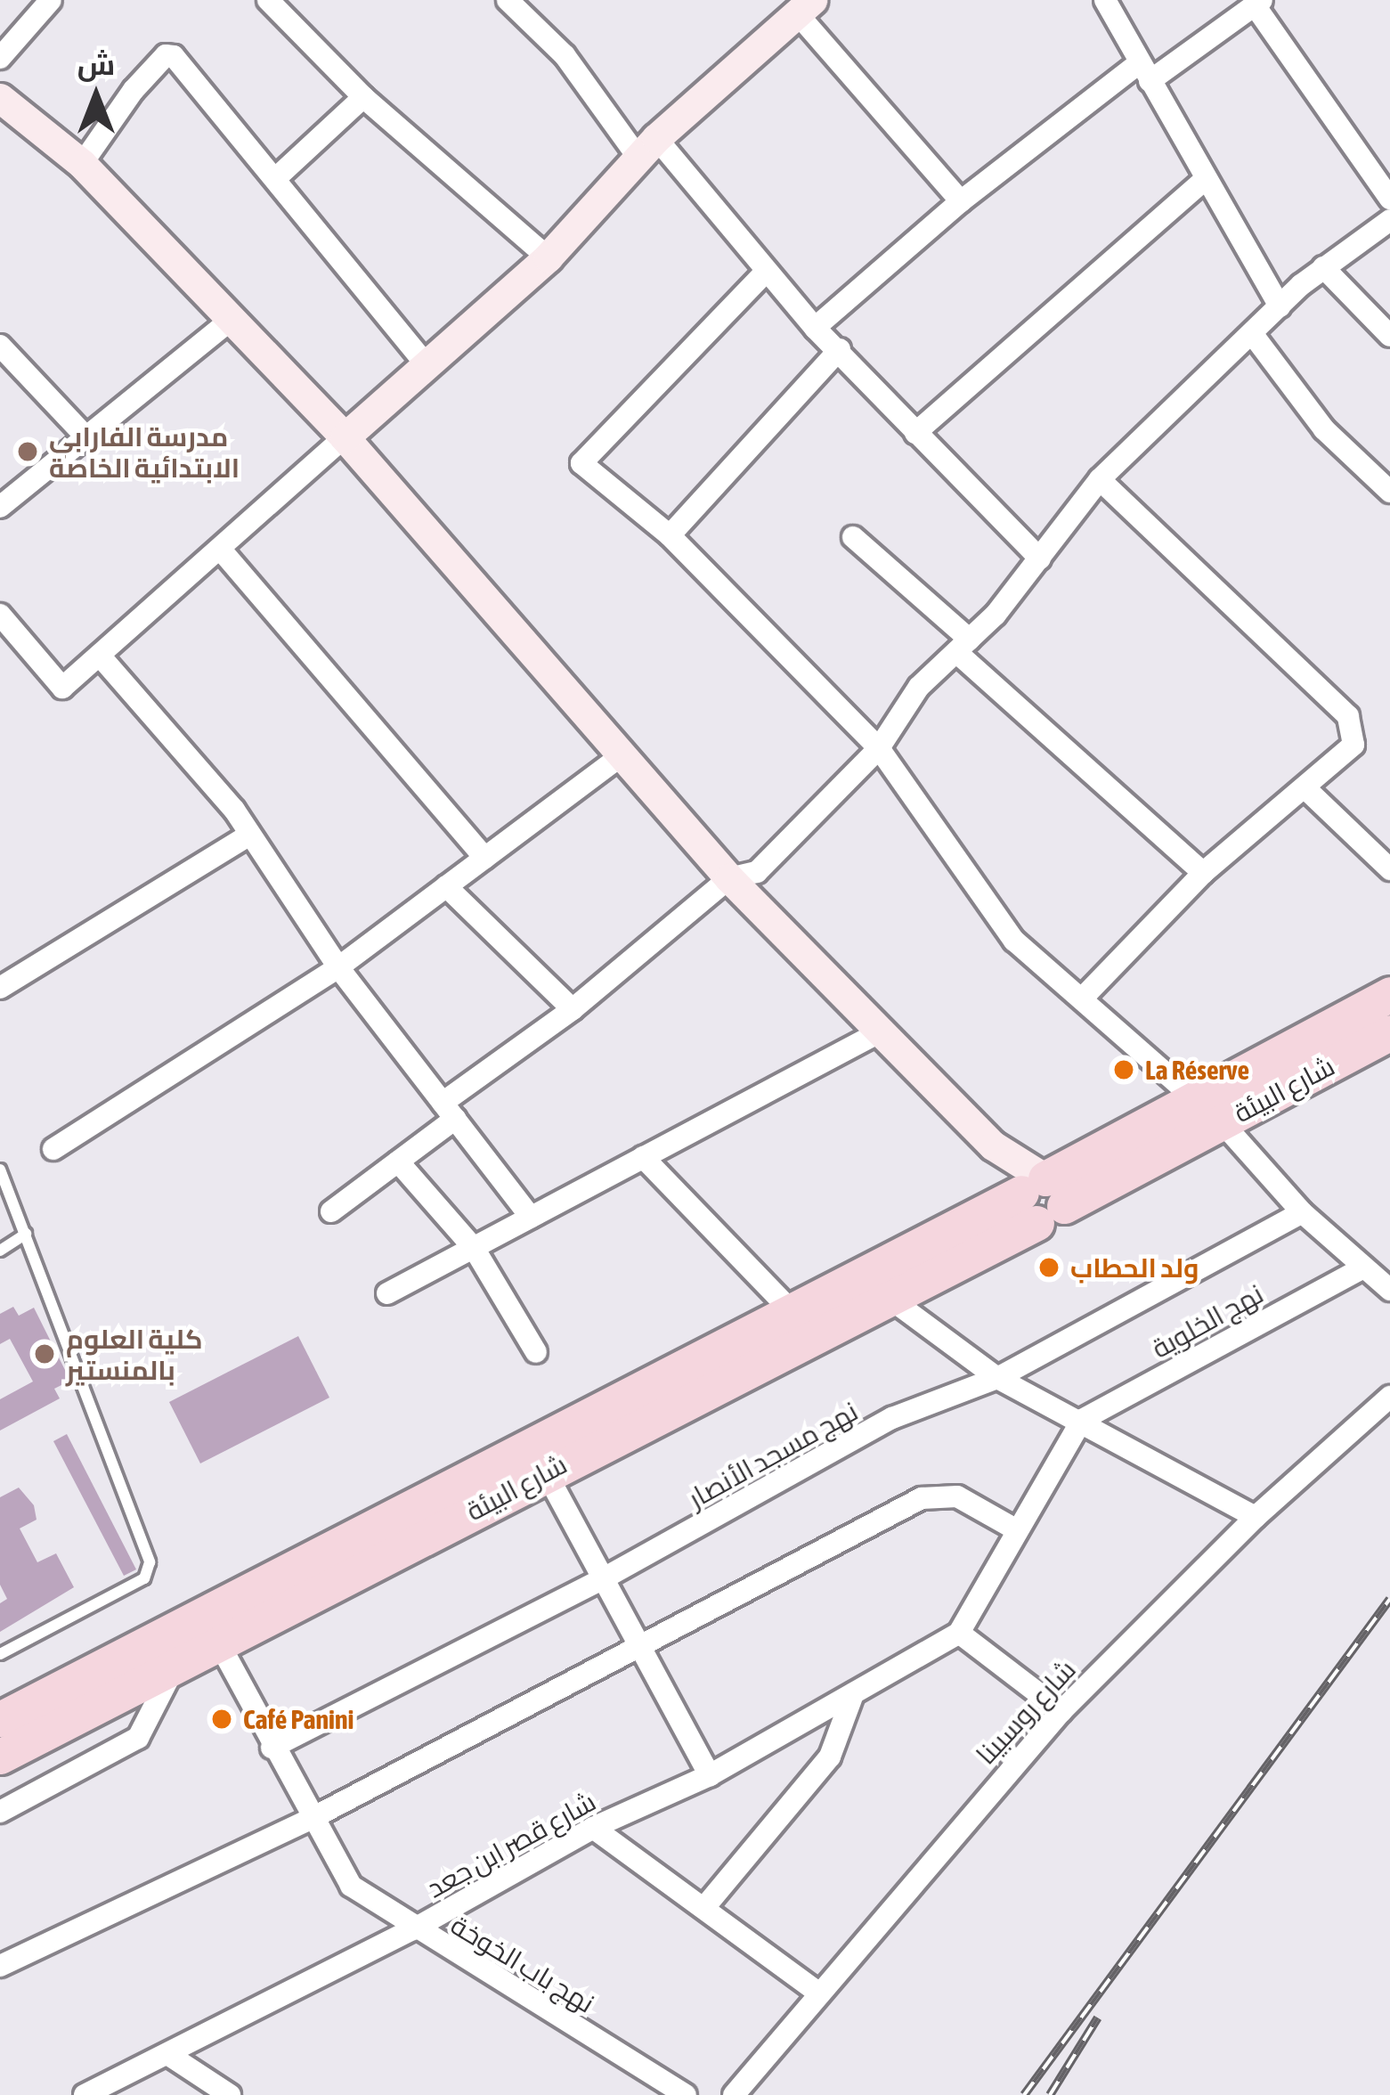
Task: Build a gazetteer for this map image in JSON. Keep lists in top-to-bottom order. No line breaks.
{"streets":{"main road":["شارع البيئة"],"street":["نهج الخلوية","نهج مسجد الأنصار","شارع روسبينا","شارع قصر ابن جعد","نهج باب الخوخة"]},"crossings":[["شارع البيئة","نهج باب الخوخة"],["نهج مسجد الأنصار","نهج باب الخوخة"],["شارع قصر ابن جعد","نهج باب الخوخة"]],"places":["مدرسة الفارابي الابتدائية الخاصة","La Réserve","ولد الحطاب","كلية العلوم بالمنستير","Café Panini"],"north":"top"}
